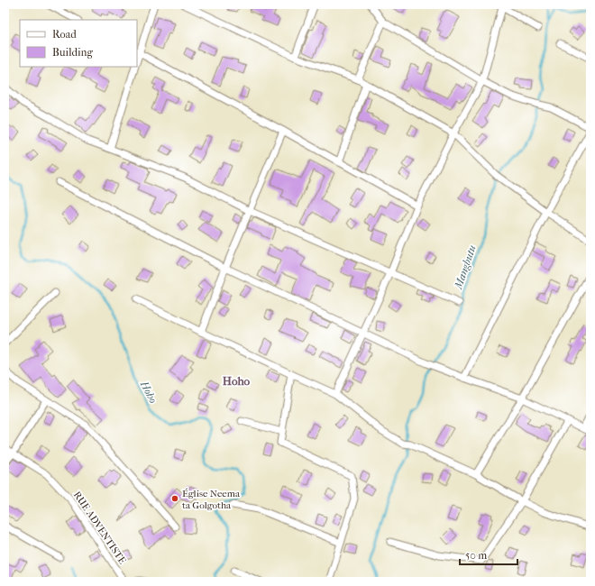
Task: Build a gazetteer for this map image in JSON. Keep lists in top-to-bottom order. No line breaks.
{"streets":{"street":["RUE ADVENTISTE"]},"districts":["Hoho"],"water":["Mangbutu","Hoho"],"places":["Église Neema ta Golgotha"],"legend":["Road","Building"],"scale_bar":"50 m"}
